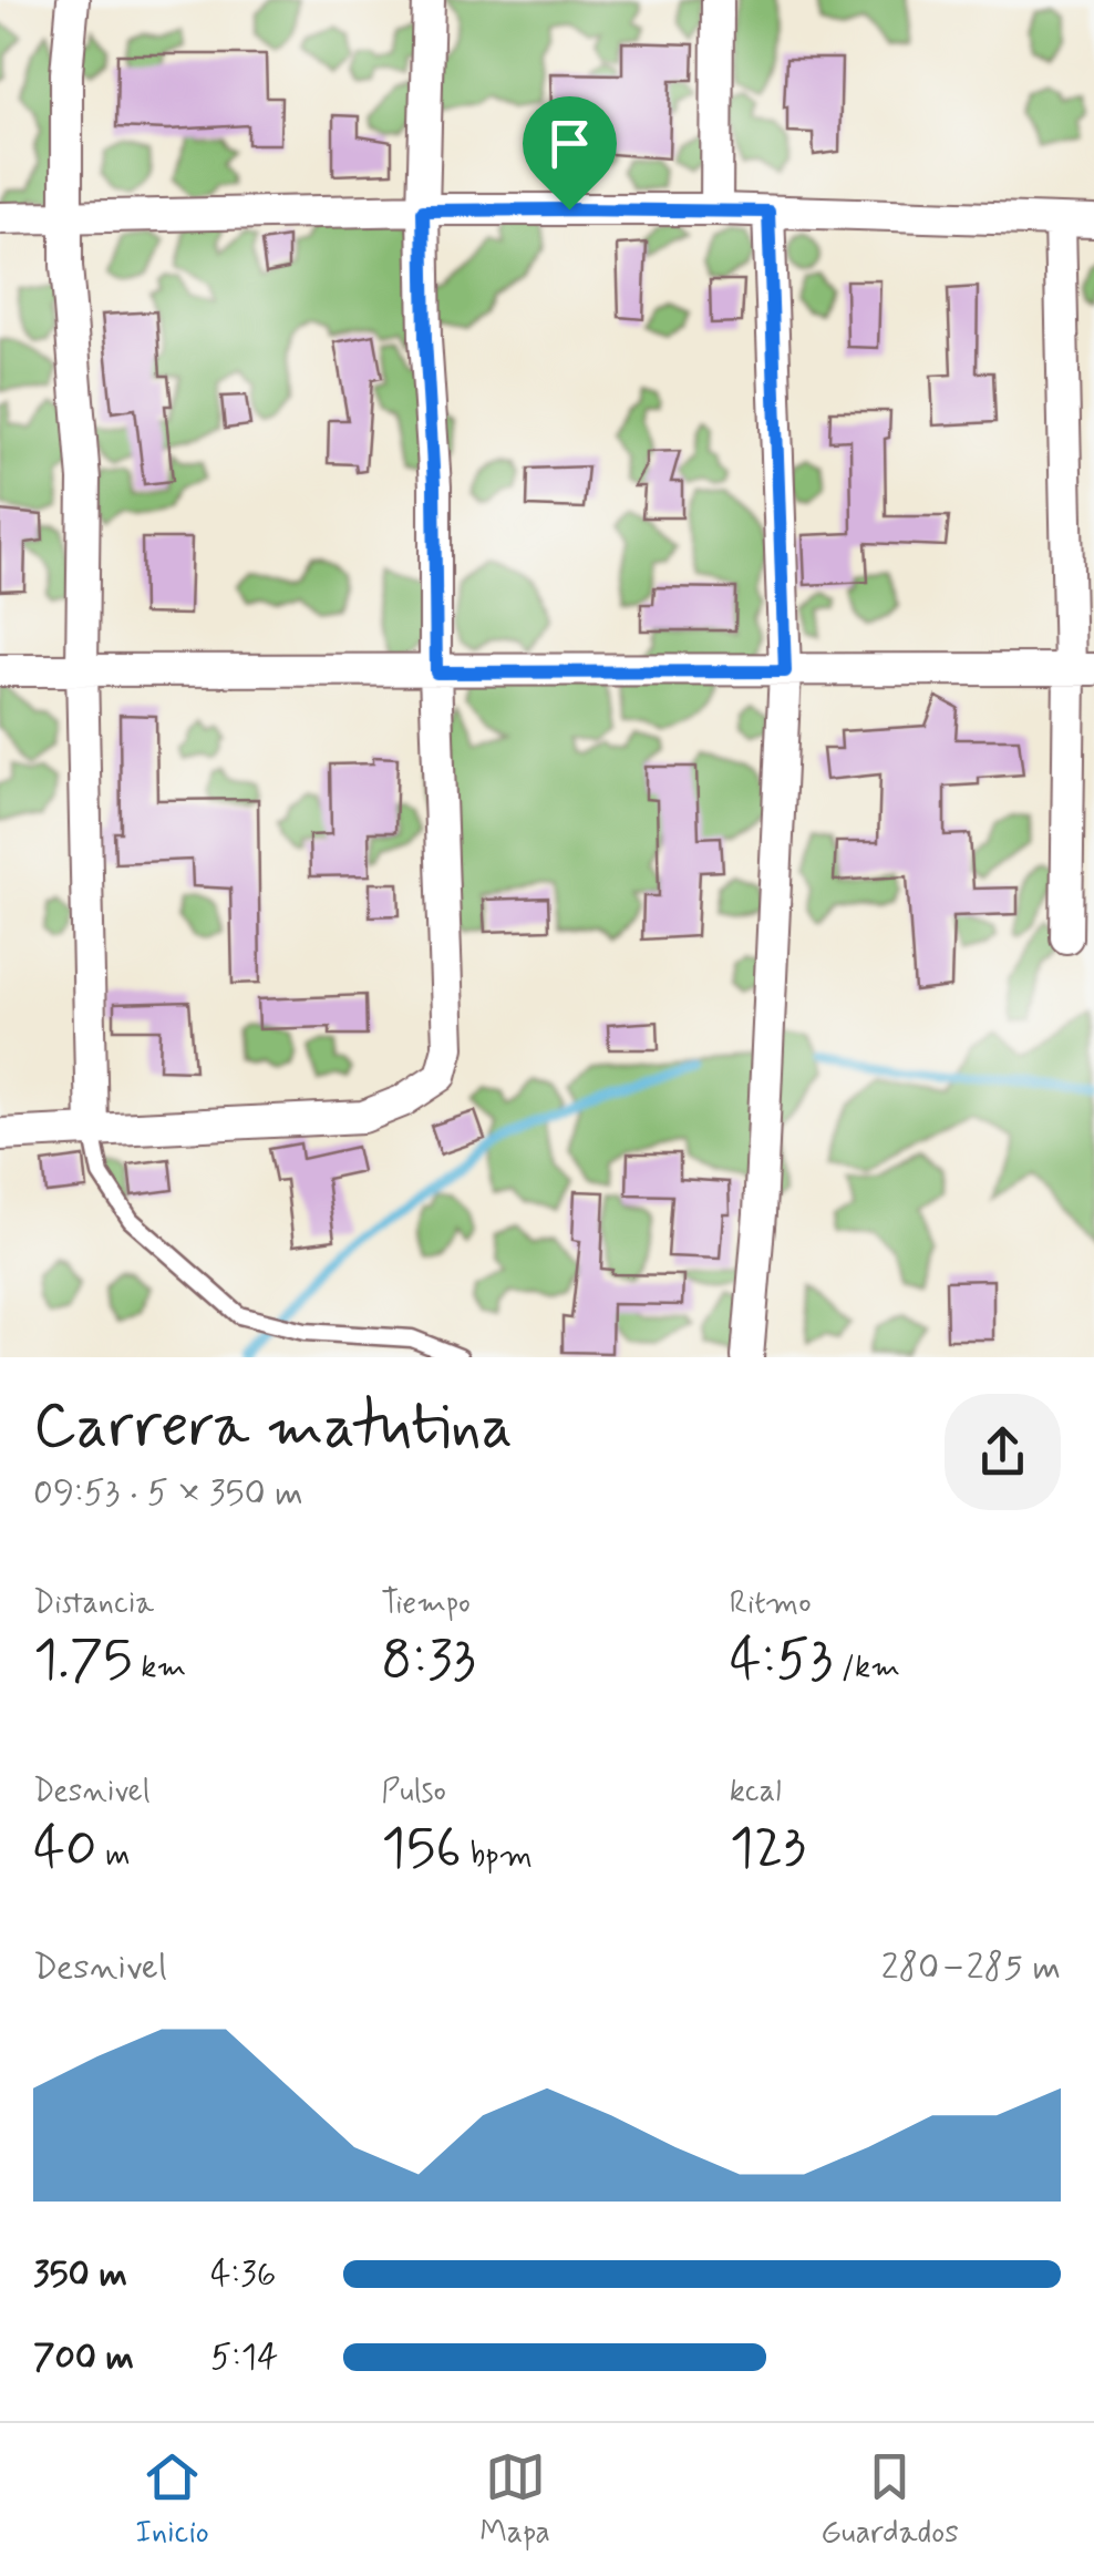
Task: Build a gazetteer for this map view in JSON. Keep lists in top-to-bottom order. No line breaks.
{"page":{"heading":["Carrera matutina","09:53 · 5 × 350 m"],"stats":[["Distancia","1.75 km"],["Tiempo","8:33"],["Ritmo","4:53 /km"],["Desnivel","40 m"],["Pulso","156 bpm"],["kcal","123"]],"chart":["Desnivel","280–285 m"],"list":[{"name":"350 m","note":"4:36"},{"name":"700 m","note":"5:14"}],"tabs":["Inicio","Mapa","Guardados"]}}
